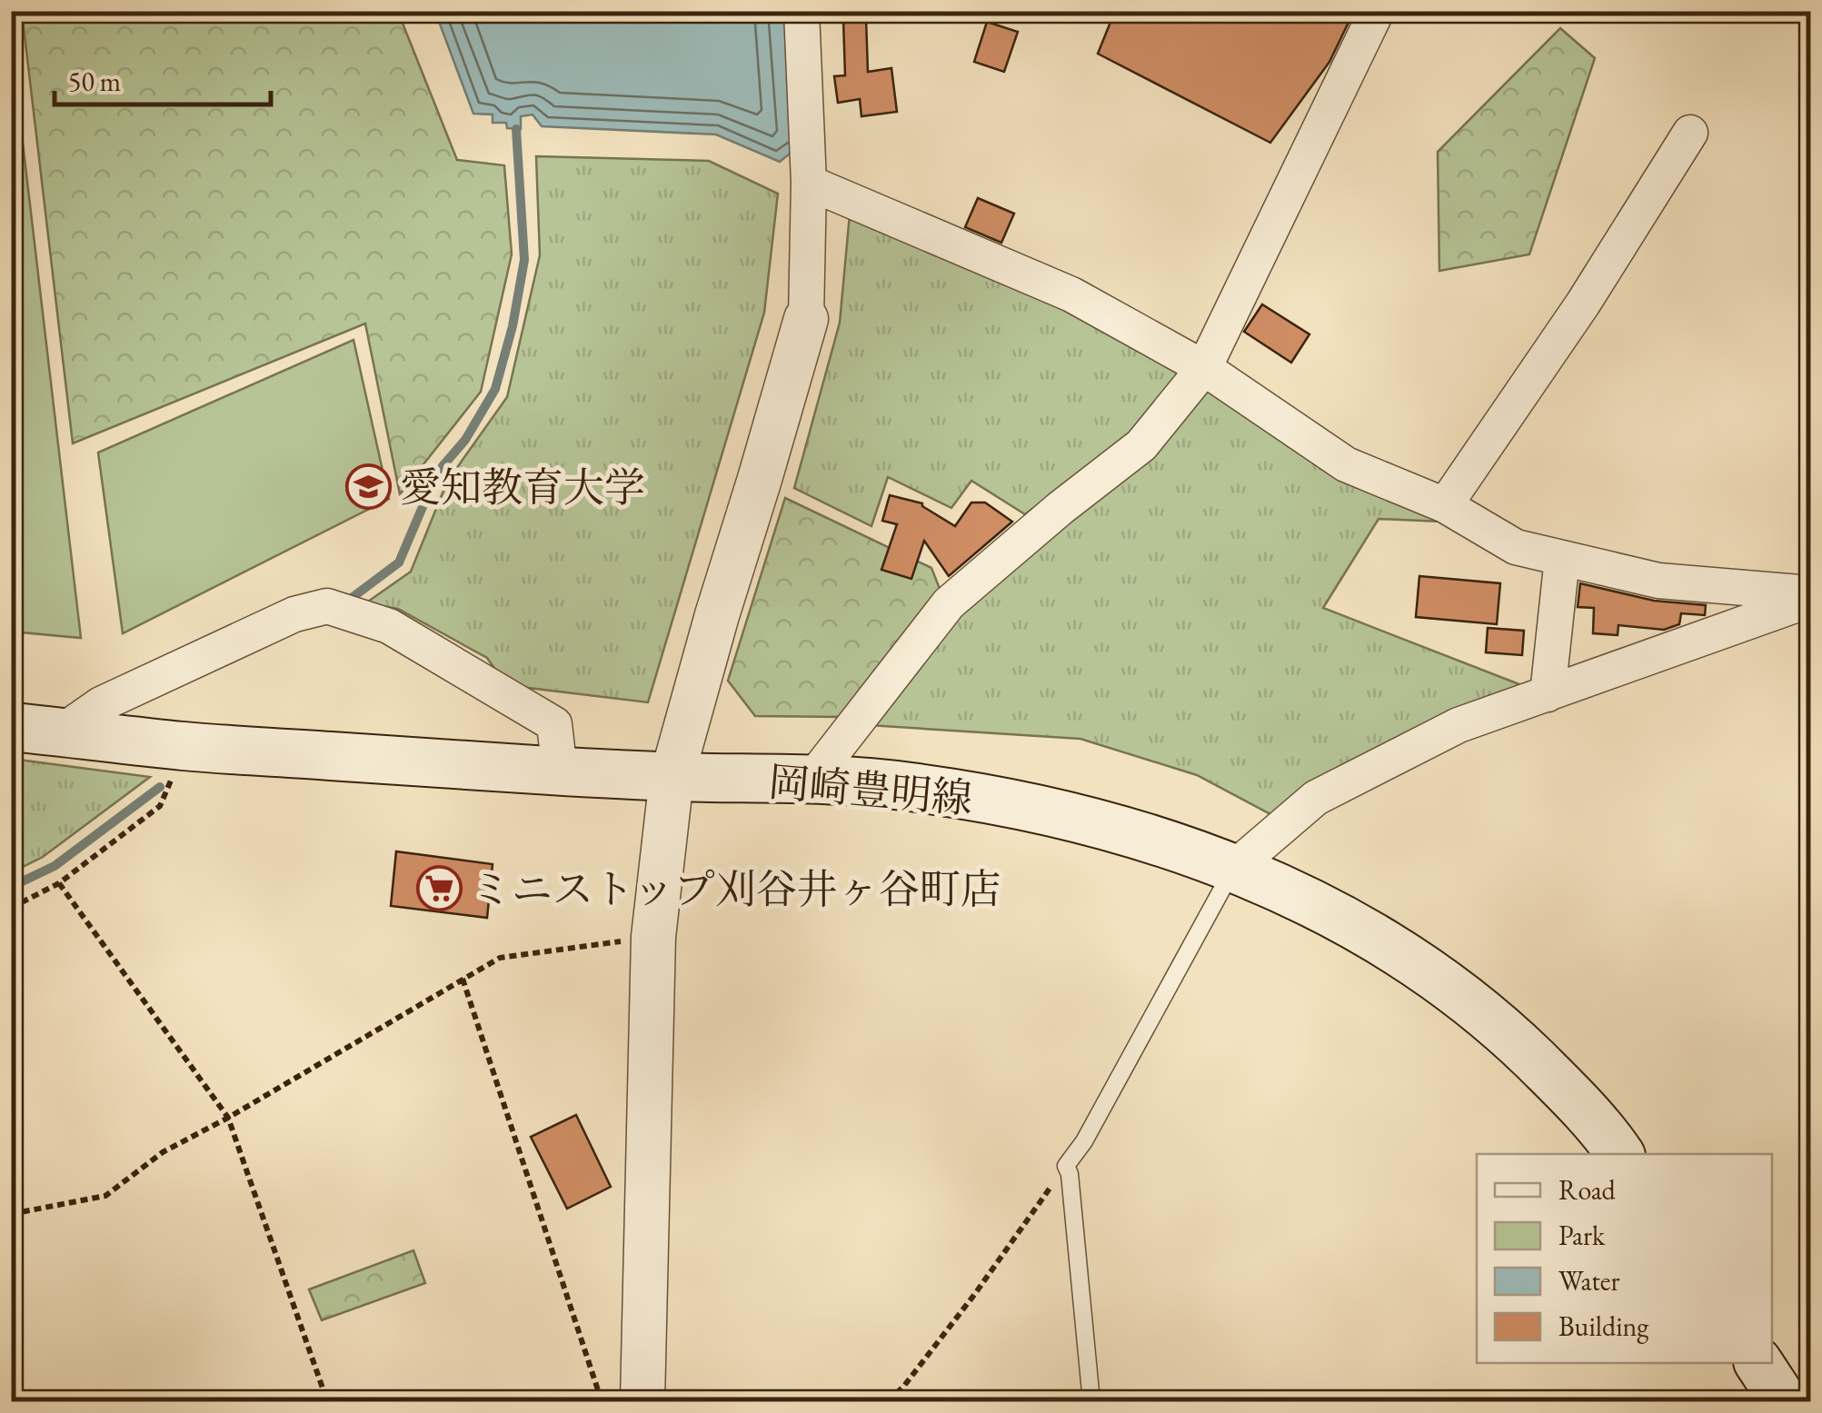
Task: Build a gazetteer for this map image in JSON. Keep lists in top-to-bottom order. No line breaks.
{"streets":{"main road":["岡崎豊明線"]},"places":{"school or university":["愛知教育大学"],"supermarket":["ミニストップ刈谷井ヶ谷町店"]},"legend":["Road","Park","Water","Building"],"scale_bar":"50 m"}
